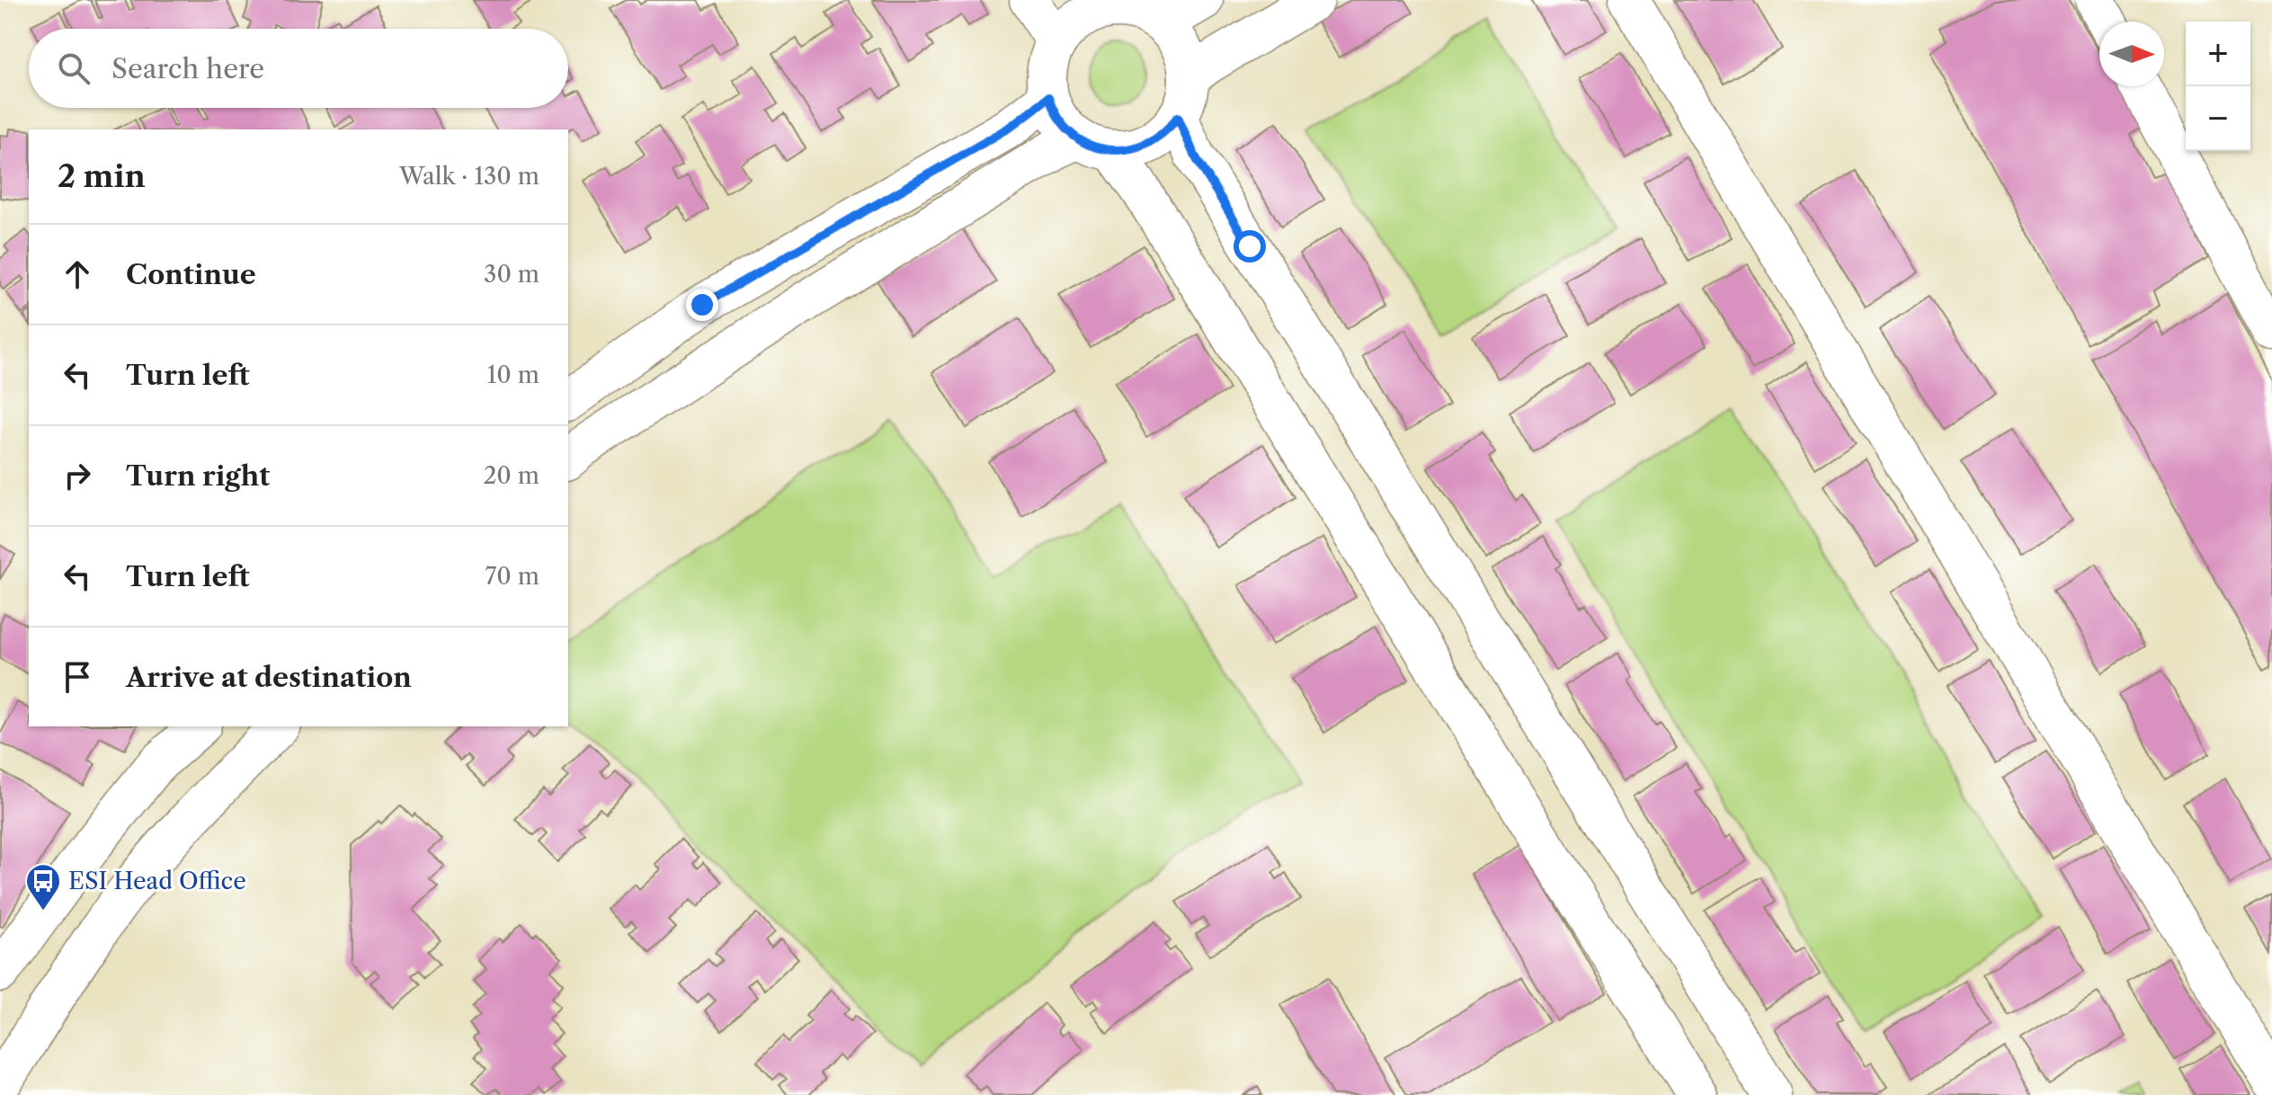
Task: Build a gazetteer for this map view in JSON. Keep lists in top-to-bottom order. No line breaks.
{"places":{"bus stop":["ESI Head Office"]},"north":"right","page":{"map_buttons":["+","−"],"search":"Search here","heading":["2 min","Walk · 130 m"],"list":[["Continue","30 m"],["Turn left","10 m"],["Turn right","20 m"],["Turn left","70 m"],"Arrive at destination"]}}
